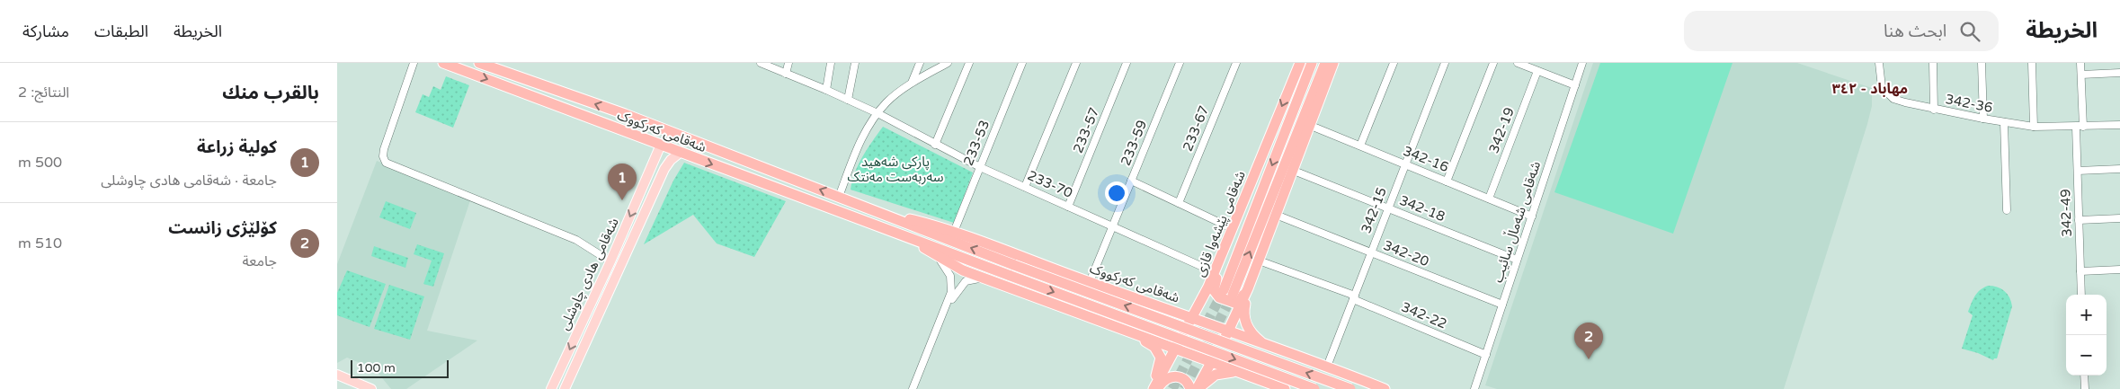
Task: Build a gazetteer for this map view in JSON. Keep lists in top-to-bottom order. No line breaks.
{"streets":{"highway":["شەقامی کەرکووک","شەقامی پێشەوا قازی"],"main road":["شەقامی هادی چاوشلی"],"street":["342-36","233-67","233-57","342-19","233-53","233-59","342-16","233-70","342-18","342-15","342-49","شەقامی شەماڵ سائیب","342-20","342-22"]},"crossings":[["342-36","342-49"],["233-57","233-70"],["342-19","342-16"],["شەقامی کەرکووک","233-53"],["شەقامی کەرکووک","233-59"],["شەقامی کەرکووک","شەقامی هادی چاوشلی"],["233-53","233-70"],["233-59","233-70"],["342-16","342-15"],["342-16","شەقامی شەماڵ سائیب"],["233-70","شەقامی پێشەوا قازی"],["342-18","342-15"],["342-18","شەقامی شەماڵ سائیب"],["342-15","342-20"],["342-15","342-22"],["شەقامی شەماڵ سائیب","342-20"],["شەقامی شەماڵ سائیب","342-22"]],"districts":["مهاباد - ٣٤٢"],"parks":["پارکی شەهید سەربەست مەنتک"],"scale_bar":"100 m","page":{"header":"الخريطة","search":"ابحث هنا","nav":["الخريطة","الطبقات","مشاركة"],"heading":["بالقرب منك","النتائج: 2"],"list":[{"mark":"1","name":"كولية زراعة","note":"جامعة · شەقامی هادی چاوشلی","value":"500 m"},{"mark":"2","name":"کۆلێژی زانست","note":"جامعة","value":"510 m"}],"pins":["1","2"],"map_buttons":["+","−"],"scale":"100 m"}}
